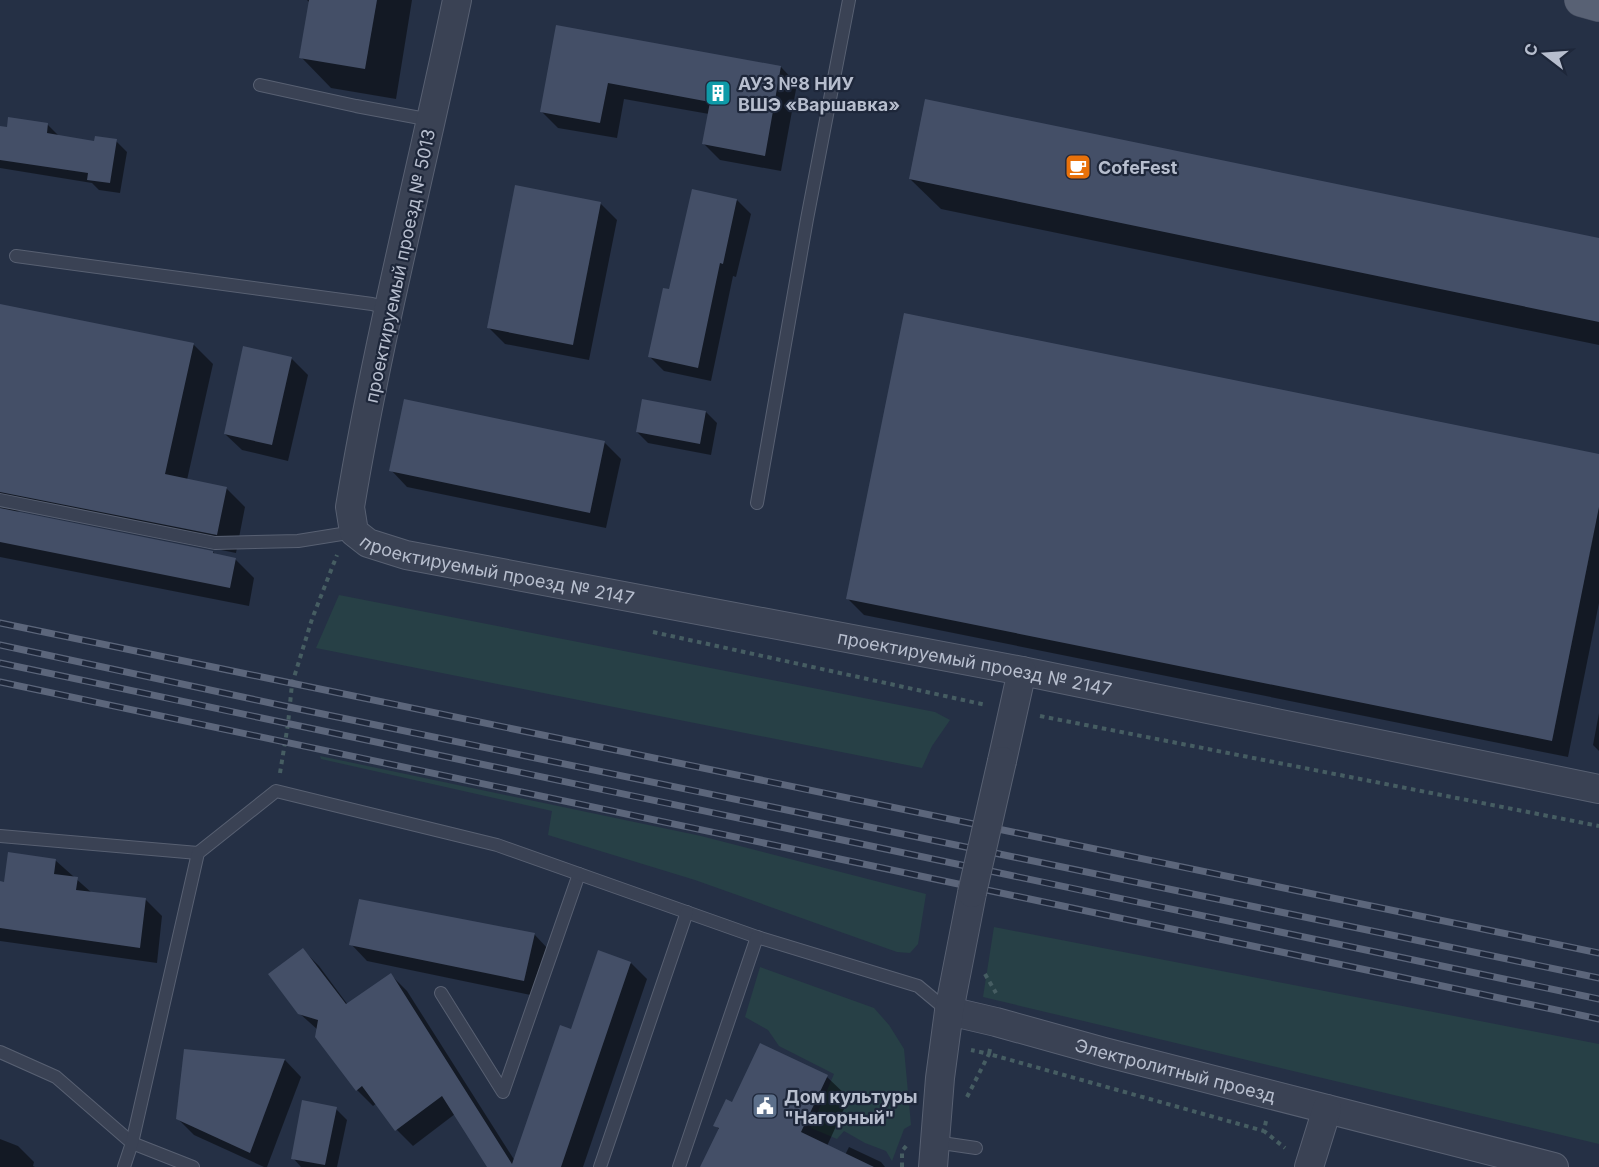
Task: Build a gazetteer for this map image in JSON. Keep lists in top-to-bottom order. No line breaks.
{"streets":{"street":["проектируемый проезд № 5013","проектируемый проезд № 2147","Электролитный проезд"]},"crossings":[["проектируемый проезд № 5013","проектируемый проезд № 2147"]],"places":{"building":["АУЗ №8 НИУ ВШЭ «Варшавка»"],"cafe":["CofeFest"],"public building":["Дом культуры \"Нагорный\""]},"north":"left"}
